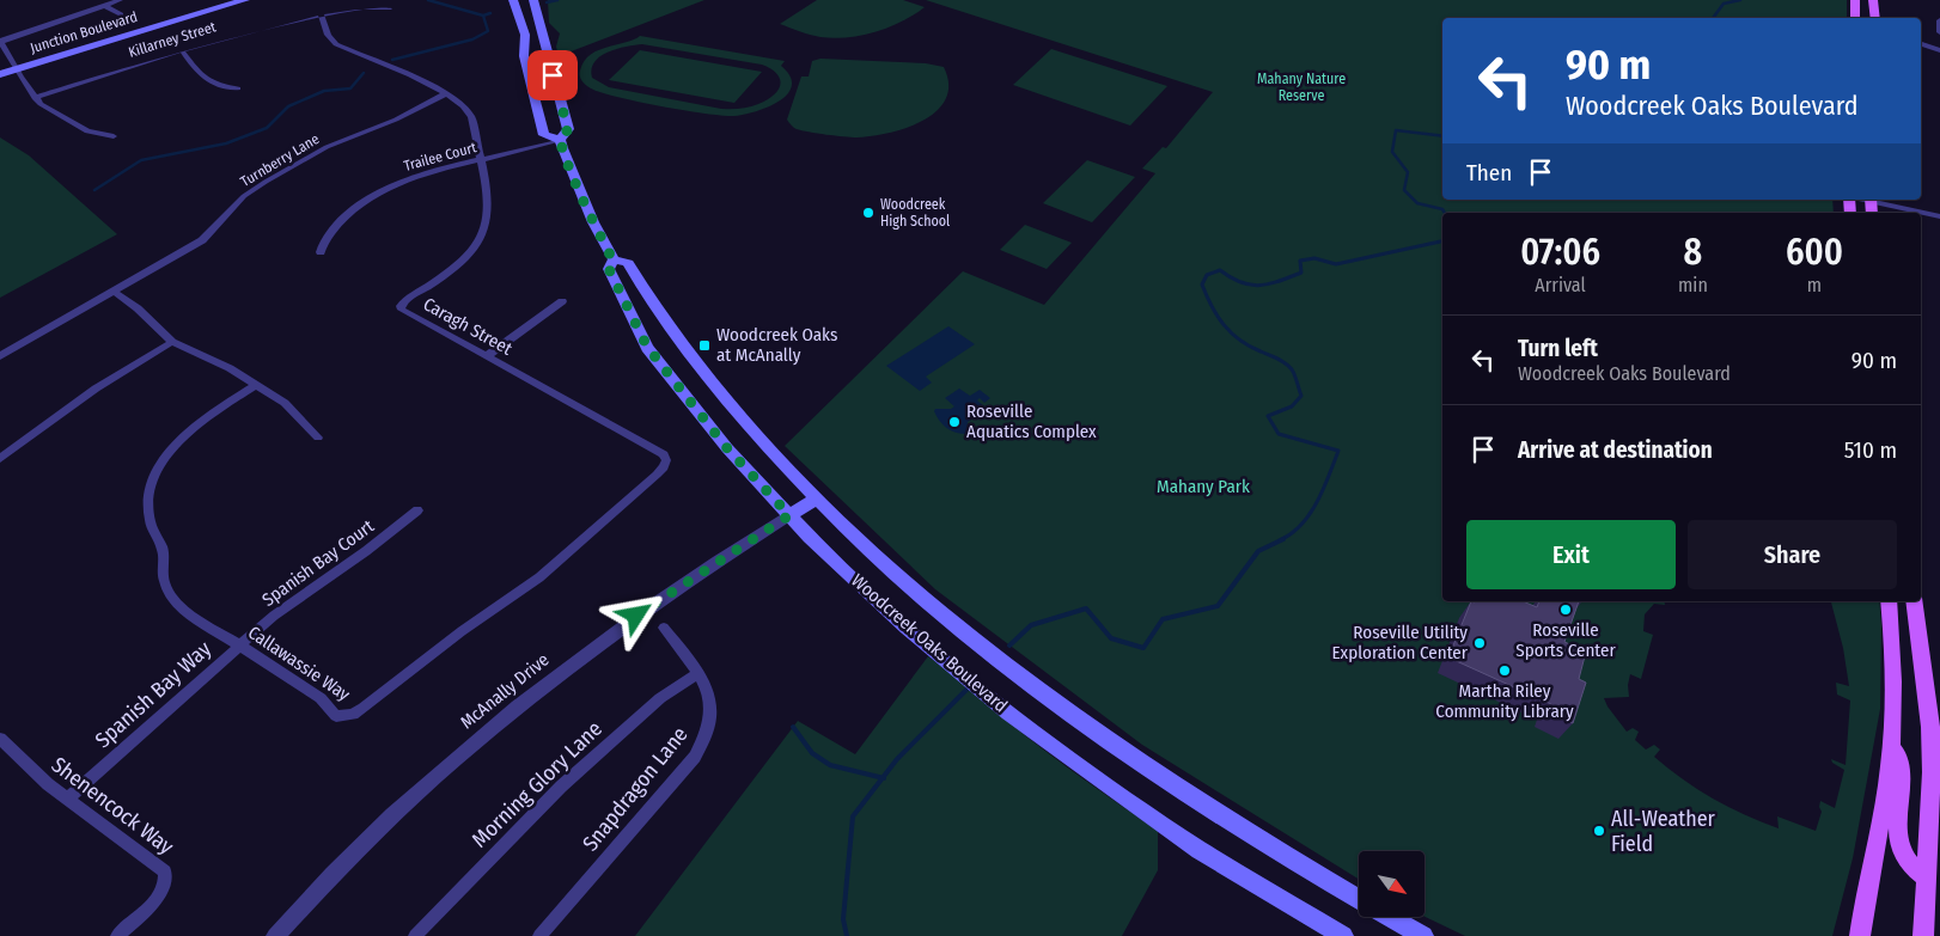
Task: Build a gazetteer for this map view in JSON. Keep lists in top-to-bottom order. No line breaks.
{"streets":{"main road":["Junction Boulevard","Woodcreek Oaks Boulevard"],"street":["Killarney Street","Trailee Court","Turnberry Lane","Caragh Street","Spanish Bay Court","Callawassie Way","McAnally Drive","Spanish Bay Way","Morning Glory Lane","Snapdragon Lane","Shenencock Way"]},"crossings":[["Killarney Street","Caragh Street"],["Trailee Court","Caragh Street"],["Trailee Court","Woodcreek Oaks Boulevard"],["Turnberry Lane","Caragh Street"],["Caragh Street","Callawassie Way"],["Spanish Bay Court","Callawassie Way"],["Spanish Bay Court","Spanish Bay Way"],["Woodcreek Oaks Boulevard","McAnally Drive"],["Callawassie Way","Spanish Bay Way"],["Spanish Bay Way","Shenencock Way"],["Morning Glory Lane","Snapdragon Lane"]],"parks":["Mahany Nature Reserve","Mahany Park"],"places":{"other":["Woodcreek High School","Roseville Aquatics Complex","Roseville Sports Center","Roseville Utility Exploration Center","Martha Riley Community Library","All-Weather Field"],"transit":["Woodcreek Oaks at McAnally"]},"north":"bottom right","page":{"turn":["90 m","Woodcreek Oaks Boulevard"],"then":"Then","eta":["07:06","Arrival","8","min","600","m"],"list":[{"name":"Turn left","note":"Woodcreek Oaks Boulevard","value":"90 m"},{"name":"Arrive at destination","value":"510 m"}],"buttons":["Exit","Share"]}}
